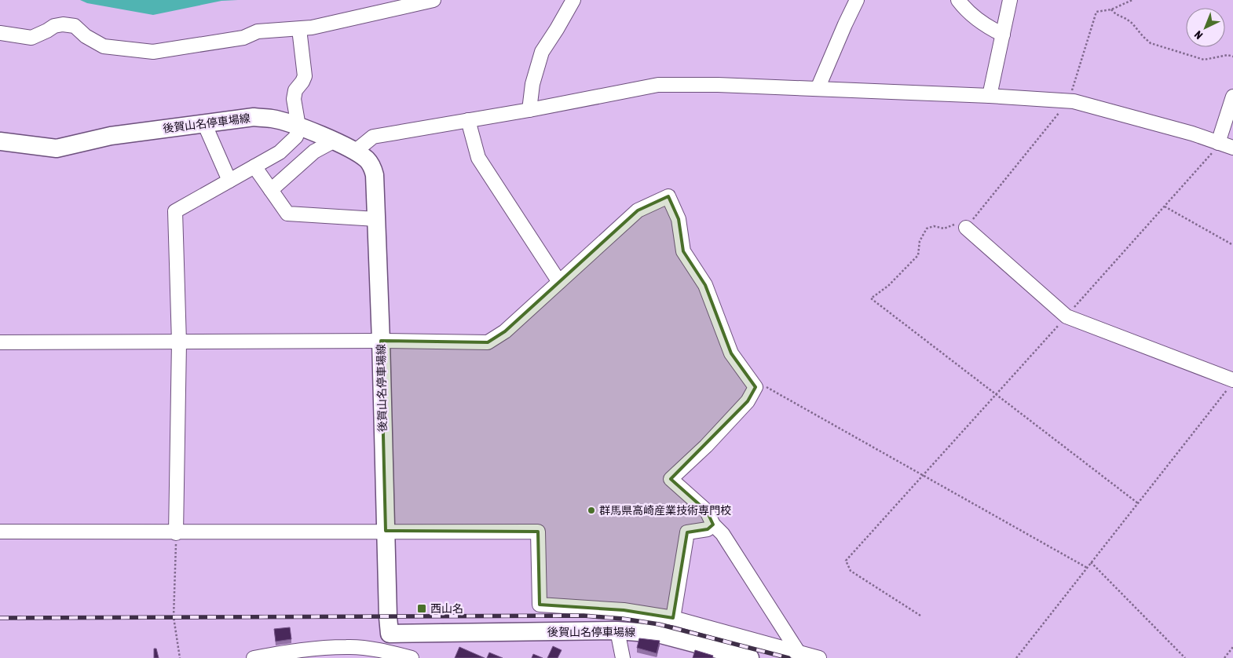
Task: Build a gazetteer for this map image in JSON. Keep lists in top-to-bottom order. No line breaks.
{"streets":{"main road":["後賀山名停車場線"]},"places":{"other":["群馬県高崎産業技術専門校"],"transit":["西山名"]},"north":"bottom left"}
